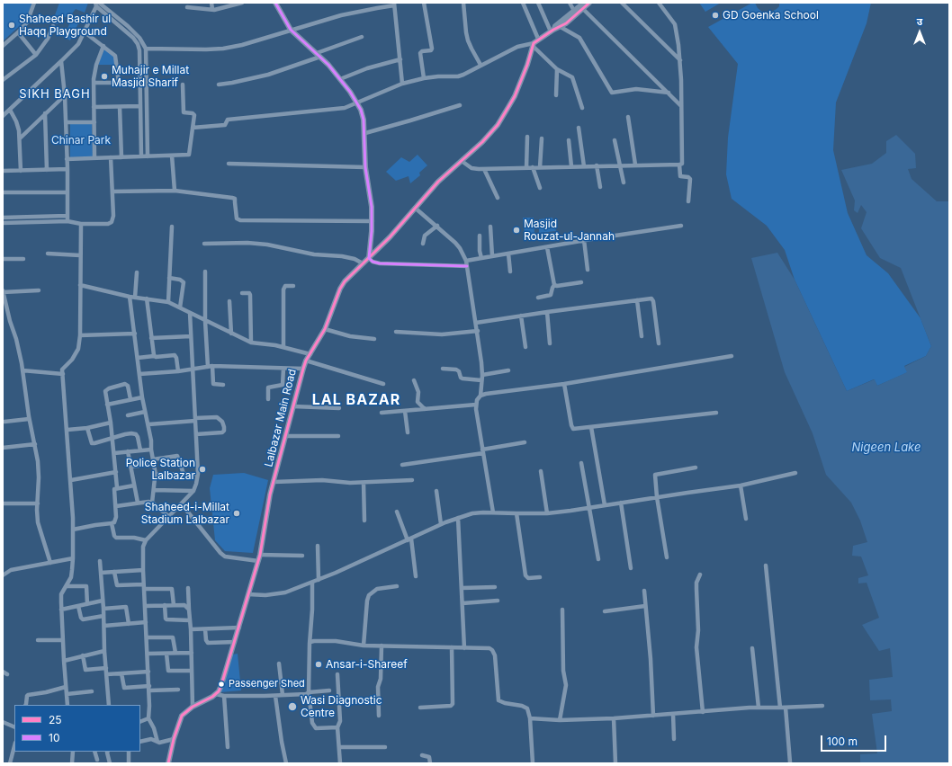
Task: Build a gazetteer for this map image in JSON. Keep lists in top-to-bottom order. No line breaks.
{"streets":{"main road":["Lalbazar Main Road"]},"districts":["SIKH BAGH","LAL BAZAR"],"water":["Nigeen Lake"],"parks":["Chinar Park"],"places":["GD Goenka School","Shaheed Bashir ul Haqq Playground","Muhajir e Millat Masjid Sharif","Masjid Rouzat-ul-Jannah","Police Station Lalbazar","Shaheed-i-Millat Stadium Lalbazar","Ansar-i-Shareef","Passenger Shed","Wasi Diagnostic Centre"],"lines":["transit line 25","transit line 10"],"legend":["25","10"],"scale_bar":"100 m","north":"top"}
